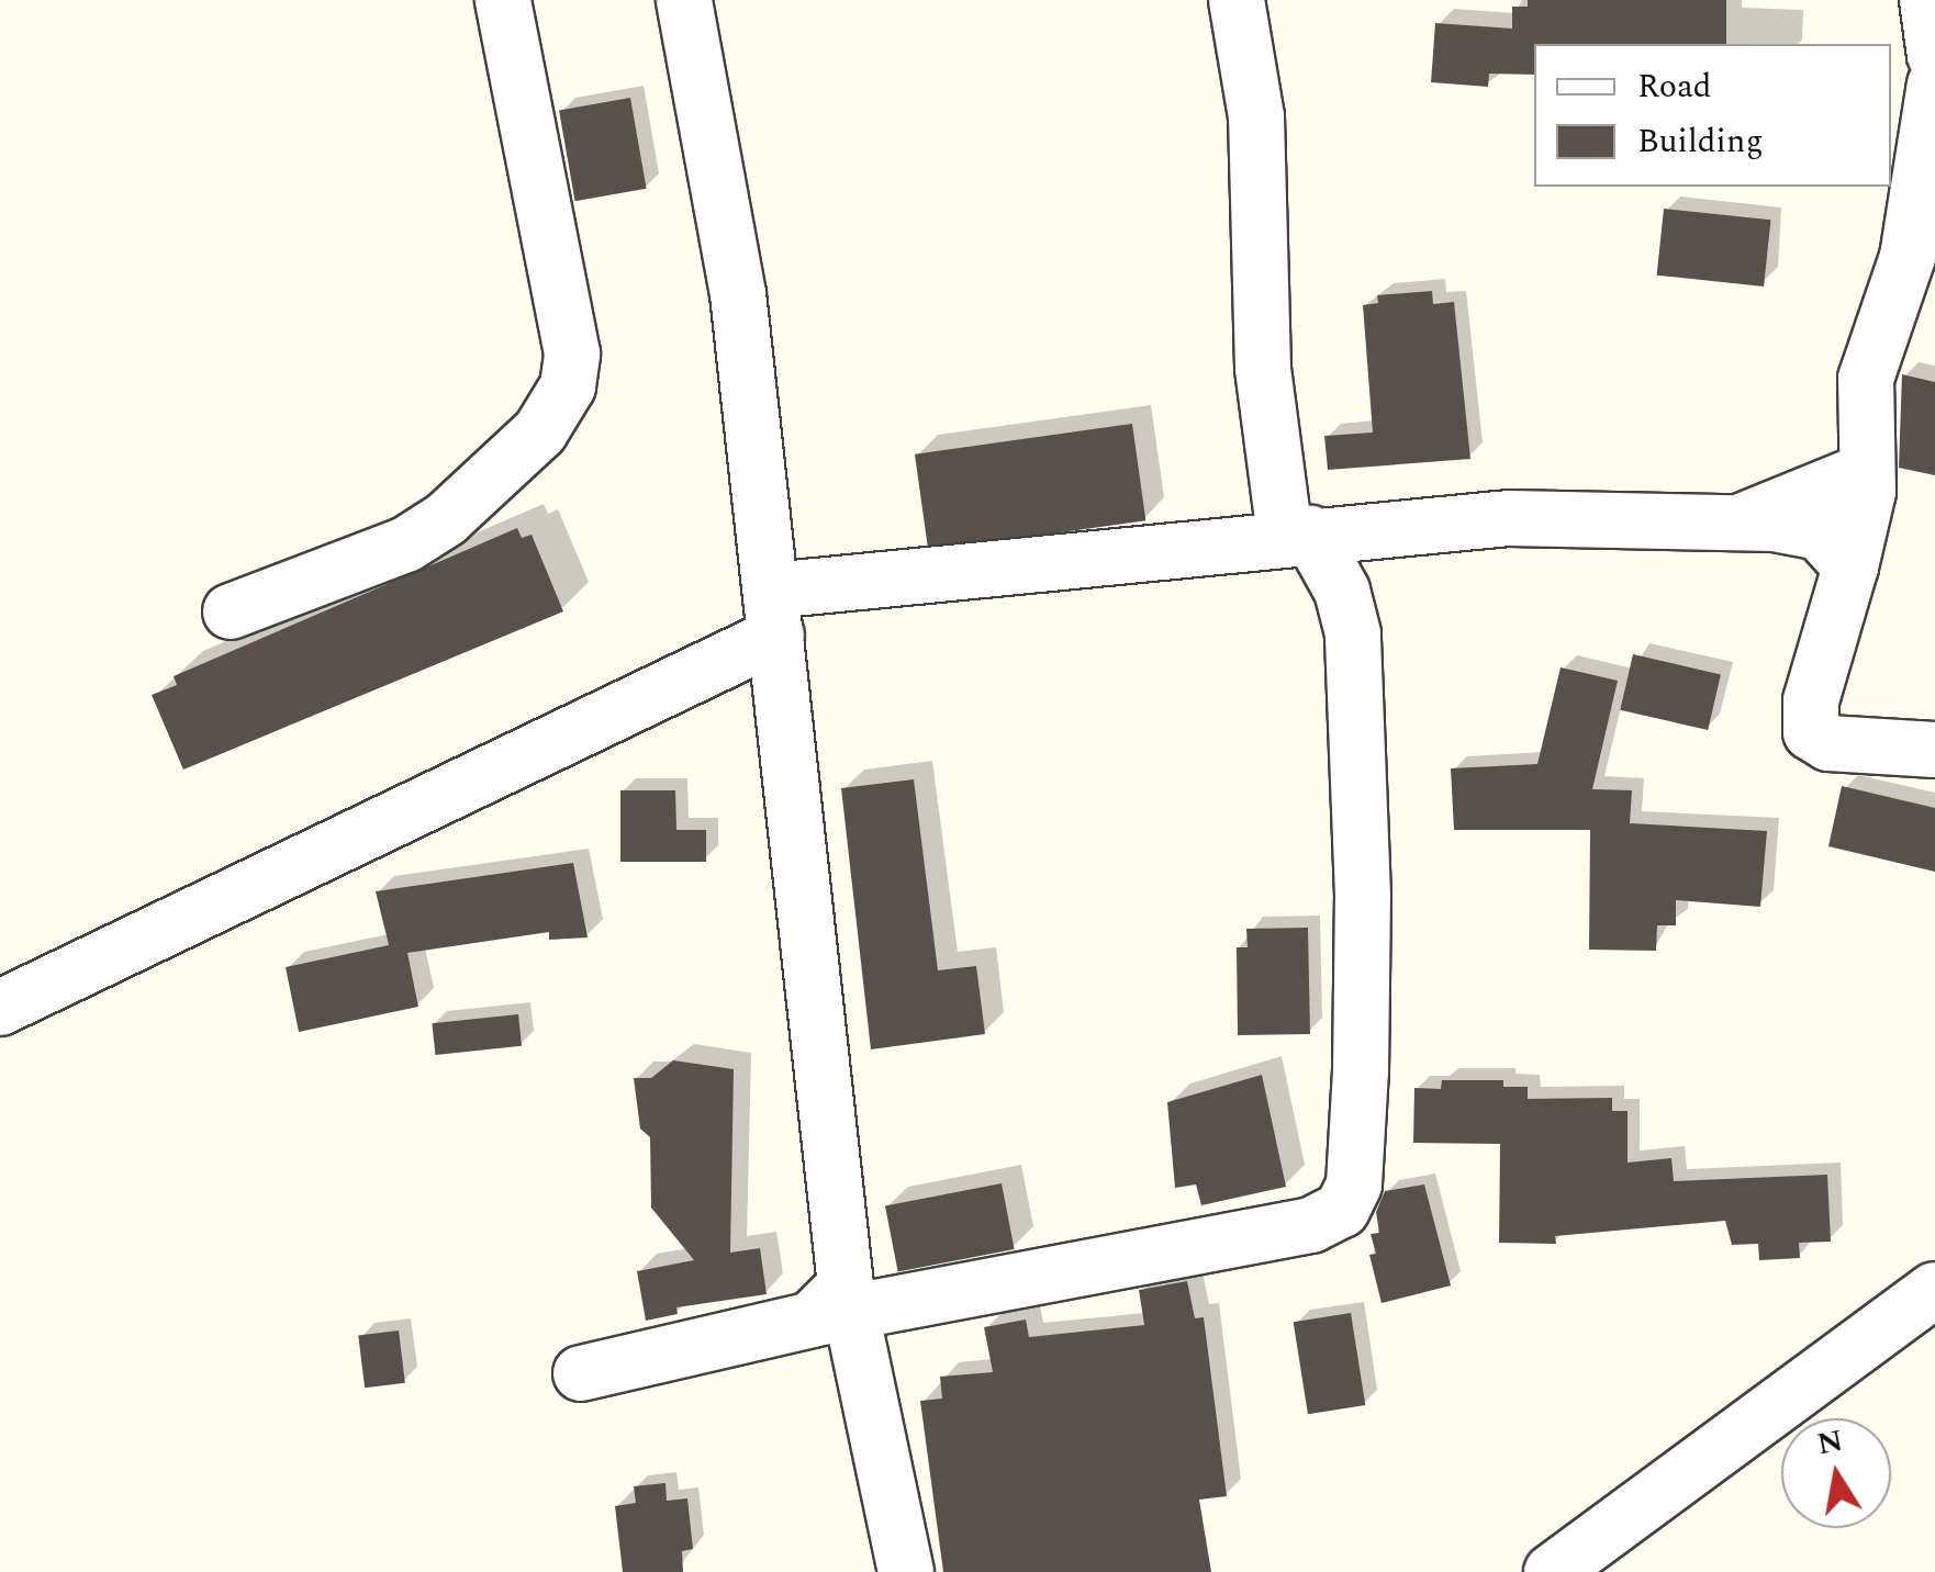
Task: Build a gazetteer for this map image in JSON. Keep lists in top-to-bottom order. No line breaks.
{"legend":["Road","Building"],"north":"top"}
